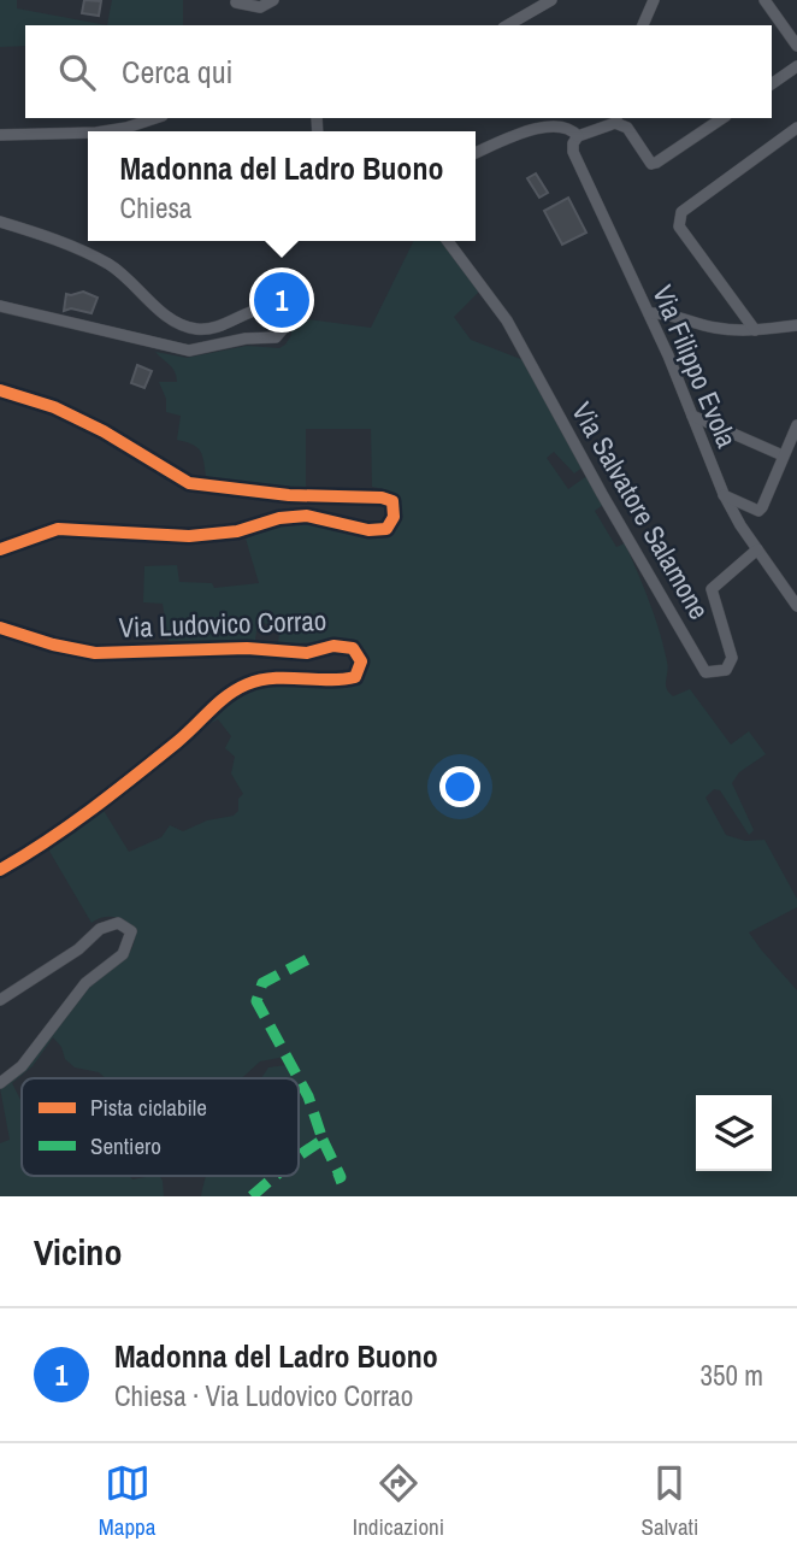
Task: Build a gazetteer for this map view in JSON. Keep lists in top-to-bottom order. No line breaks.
{"streets":{"street":["Via Filippo Evola","Via Salvatore Salamone","Via Ludovico Corrao"]},"crossings":[["Via Filippo Evola","Via Salvatore Salamone"]],"legend":["Pista ciclabile","Sentiero"],"page":{"search":"Cerca qui","popup":["Madonna del Ladro Buono","Chiesa"],"pins":"1","heading":"Vicino","list":[{"mark":"1","name":"Madonna del Ladro Buono","note":"Chiesa · Via Ludovico Corrao","value":"350 m"}],"nav":["Mappa","Indicazioni","Salvati"]}}
